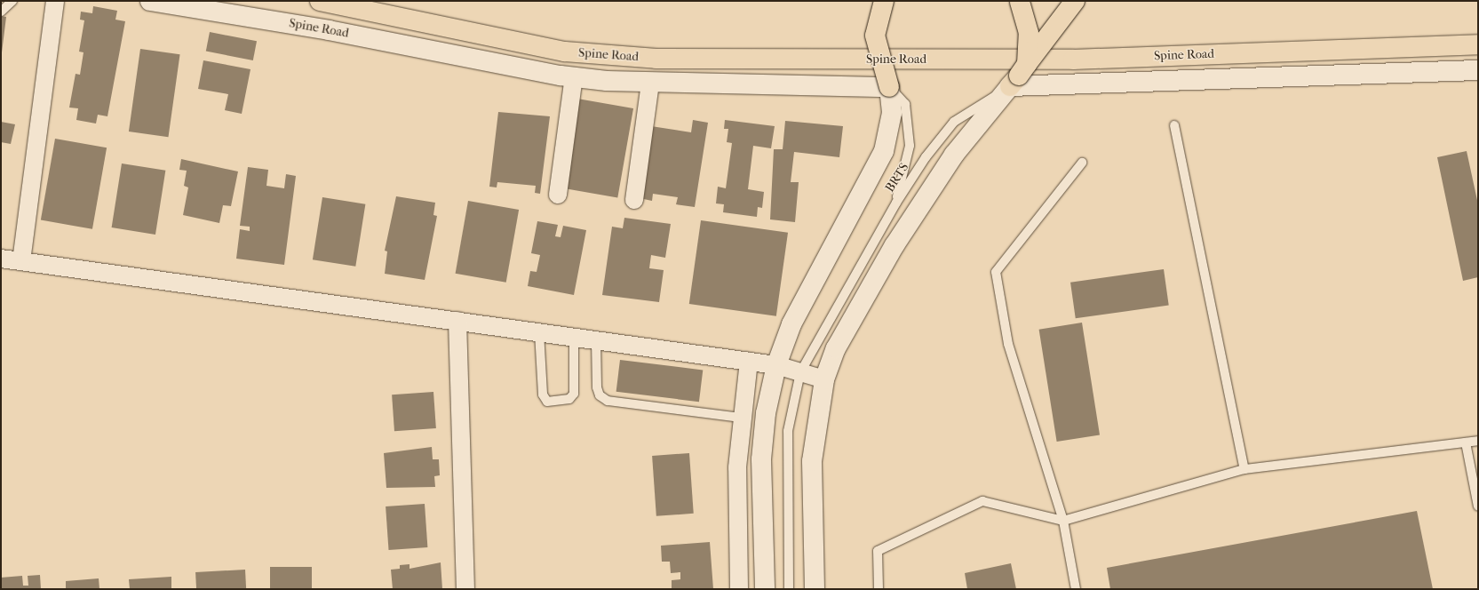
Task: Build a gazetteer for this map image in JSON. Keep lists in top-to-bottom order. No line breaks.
{"streets":{"main road":["Spine Road"],"lane":["BRTS"]},"crossings":[["Spine Road","BRTS"]]}
